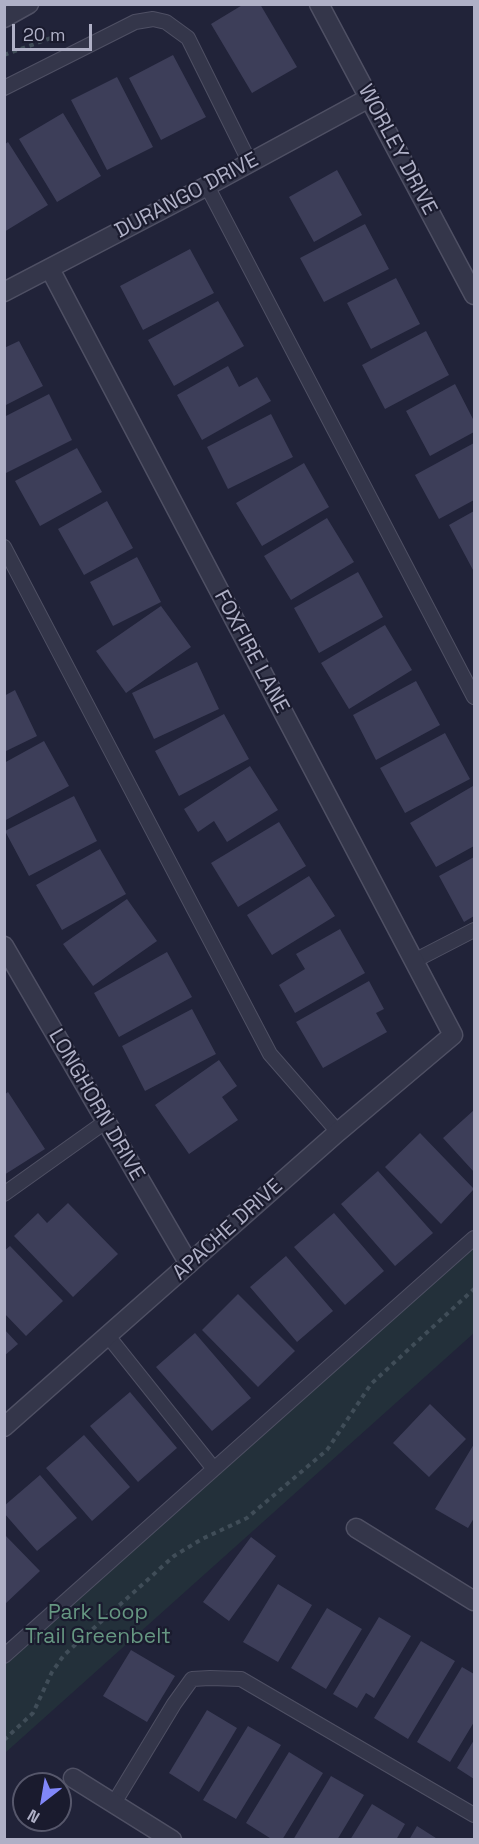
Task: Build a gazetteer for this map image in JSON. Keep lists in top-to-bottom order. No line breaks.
{"streets":{"street":["WORLEY DRIVE","DURANGO DRIVE","FOXFIRE LANE","LONGHORN DRIVE","APACHE DRIVE"]},"crossings":[["WORLEY DRIVE","DURANGO DRIVE"],["DURANGO DRIVE","FOXFIRE LANE"],["FOXFIRE LANE","APACHE DRIVE"],["LONGHORN DRIVE","APACHE DRIVE"]],"parks":["Park Loop Trail Greenbelt"],"scale_bar":"20 m","north":"bottom left"}
